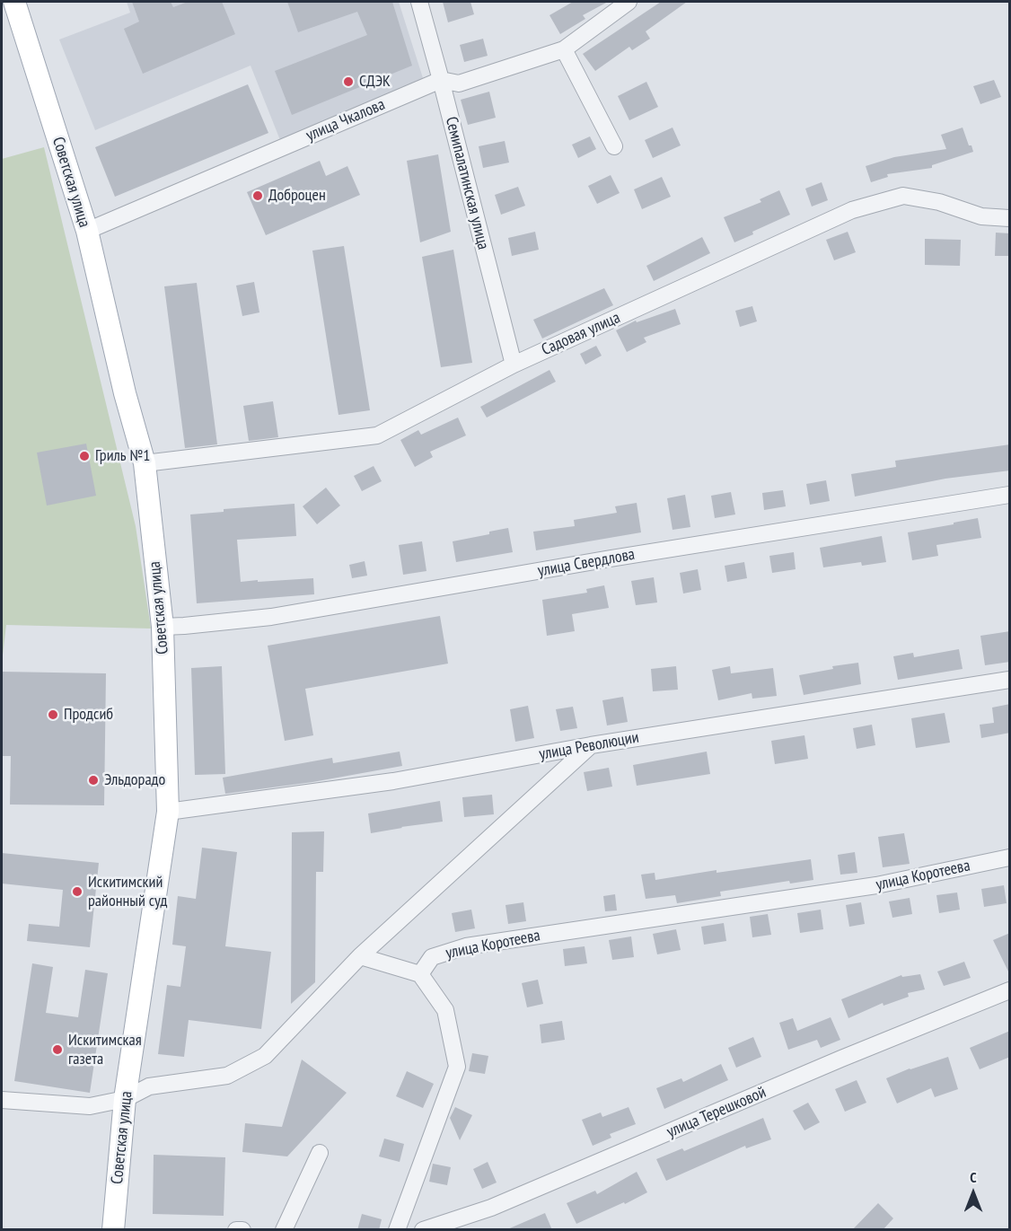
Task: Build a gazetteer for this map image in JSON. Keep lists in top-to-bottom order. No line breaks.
{"streets":{"main road":["Советская улица"],"street":["улица Чкалова","Семипалатинская улица","Садовая улица","улица Свердлова","улица Революции","улица Коротеева","улица Терешковой"]},"crossings":[["улица Чкалова","Советская улица"],["улица Чкалова","Семипалатинская улица"],["Советская улица","Садовая улица"],["Советская улица","улица Свердлова"],["Советская улица","улица Революции"],["Семипалатинская улица","Садовая улица"]],"places":["СДЭК","Доброцен","Гриль №1","Продсиб","Эльдорадо","Искитимский районный суд","Искитимская газета"],"north":"top"}
